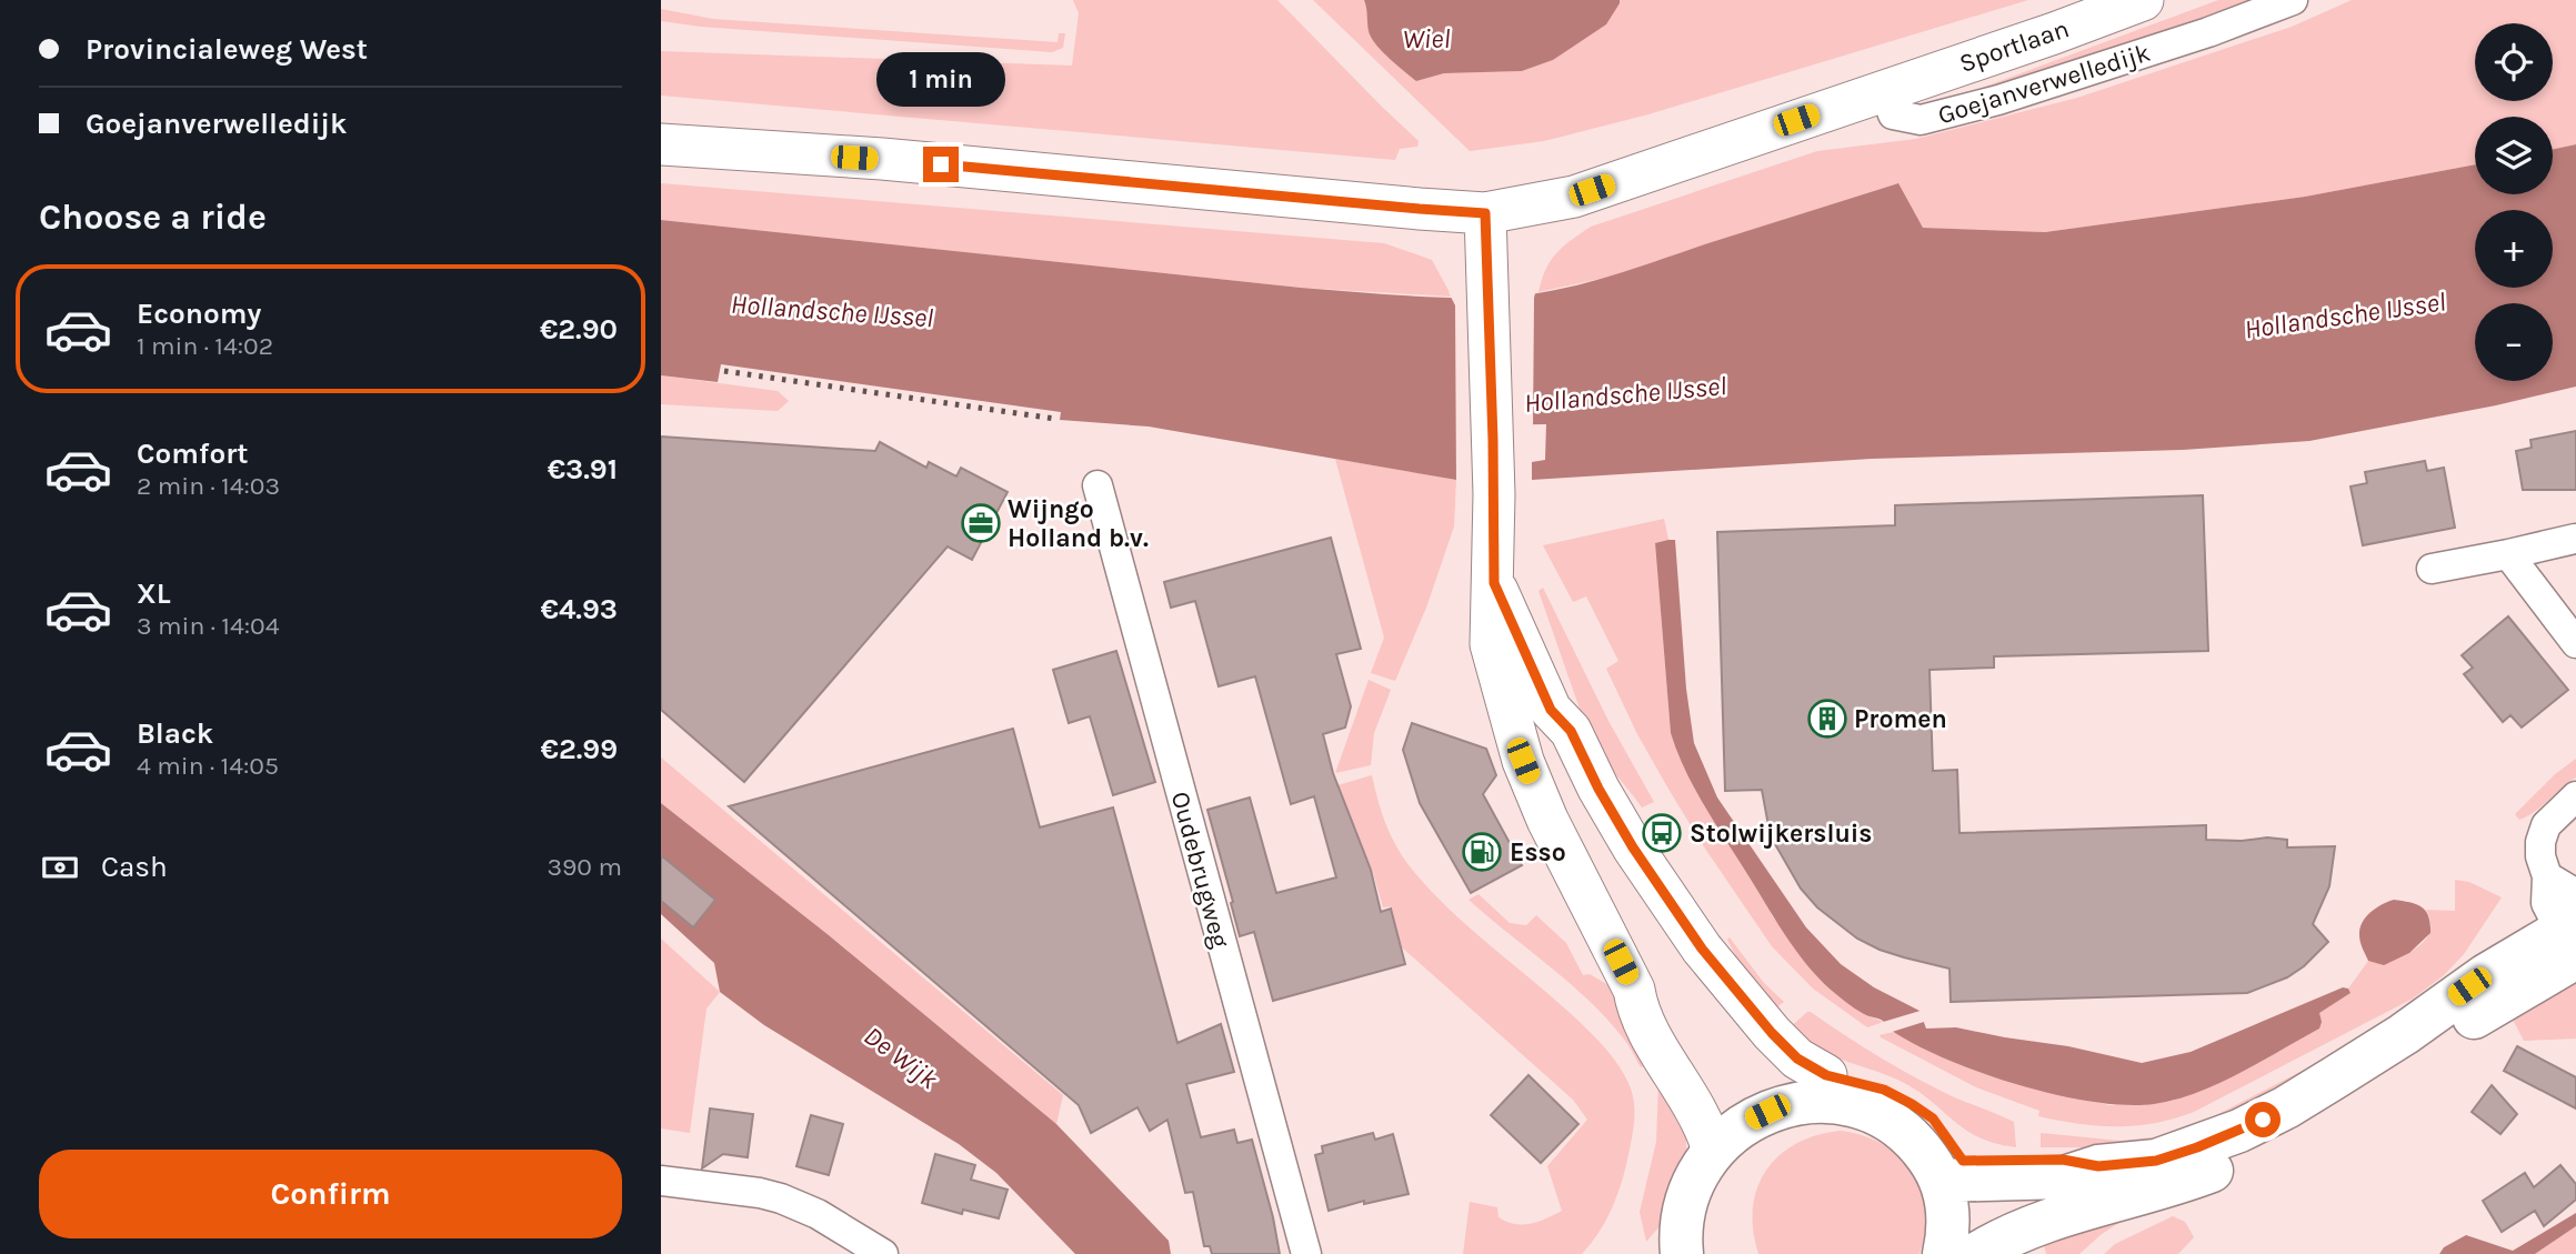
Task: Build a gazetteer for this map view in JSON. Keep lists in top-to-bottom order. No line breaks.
{"streets":{"main road":["Sportlaan"],"street":["Goejanverwelledijk","Oudebrugweg"]},"crossings":[["Sportlaan","Goejanverwelledijk"]],"water":["Wiel","Hollandsche IJssel","De Wijk"],"places":{"office":["Wijngo Holland b.v."],"building":["Promen"],"bus stop":["Stolwijkersluis"],"fuel station":["Esso"]},"page":{"banner":["Provincialeweg West","Goejanverwelledijk"],"map_buttons":["+","−"],"bubble":"1 min","heading":"Choose a ride","list":[{"name":"Economy","note":"1 min · 14:02","value":"€2.90"},{"name":"Comfort","note":"2 min · 14:03","value":"€3.91"},{"name":"XL","note":"3 min · 14:04","value":"€4.93"},{"name":"Black","note":"4 min · 14:05","value":"€2.99"}],"pay":["Cash","390 m"],"buttons":"Confirm"}}
